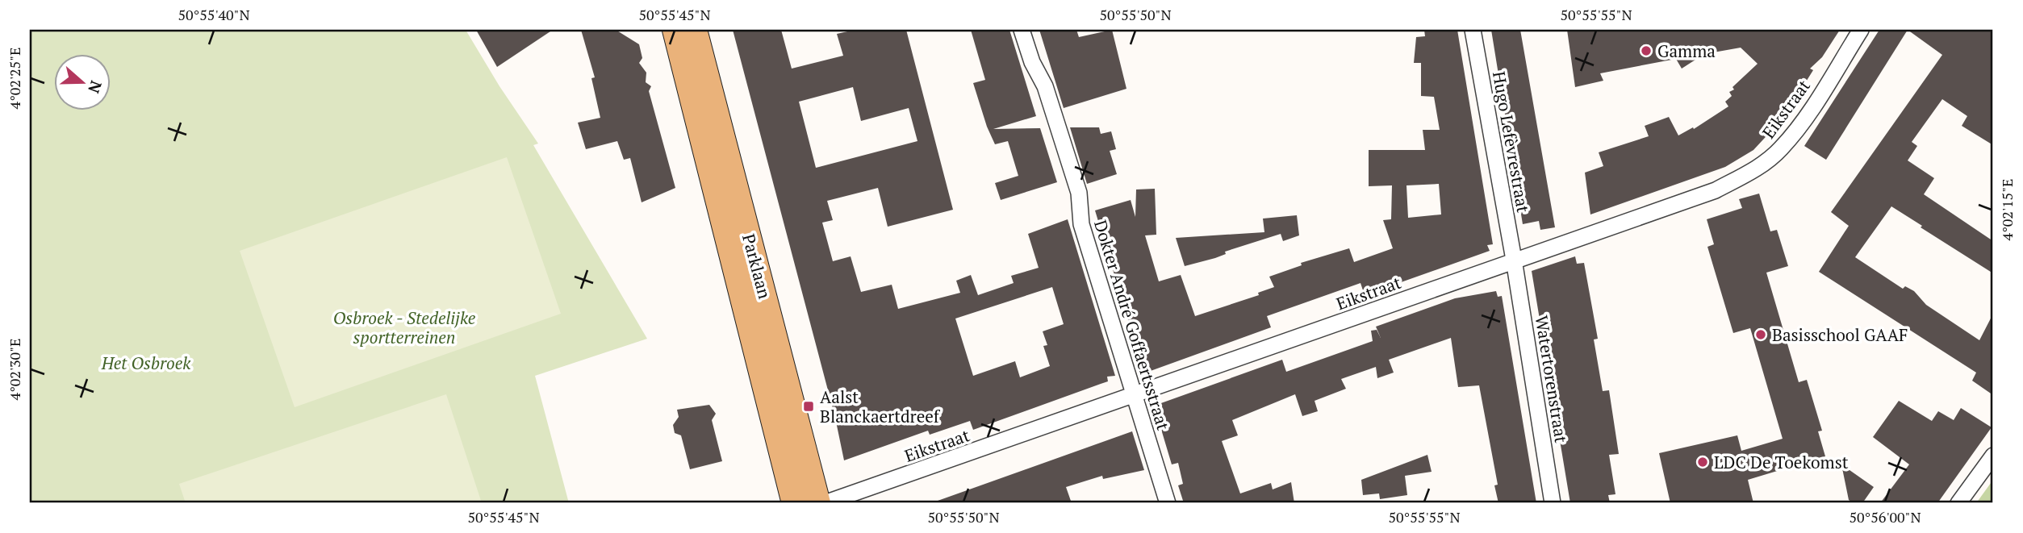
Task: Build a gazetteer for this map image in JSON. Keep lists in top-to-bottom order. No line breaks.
{"streets":{"main road":["Parklaan"],"street":["Eikstraat","Hugo Lefèvrestraat","Dokter André Goffaertsstraat","Watertorenstraat"]},"crossings":[["Eikstraat","Hugo Lefèvrestraat"],["Eikstraat","Dokter André Goffaertsstraat"],["Eikstraat","Watertorenstraat"],["Hugo Lefèvrestraat","Watertorenstraat"]],"parks":["Osbroek - Stedelijke sportterreinen","Het Osbroek"],"places":{"other":["Gamma","Basisschool GAAF","LDC De Toekomst"],"transit":["Aalst Blanckaertdreef"]},"north":"right","coordinates":["50°55'40\"N","50°55'45\"N","50°55'50\"N","50°55'55\"N","4°02'25\"E","4°02'15\"E","4°02'30\"E","50°56'00\"N"]}
